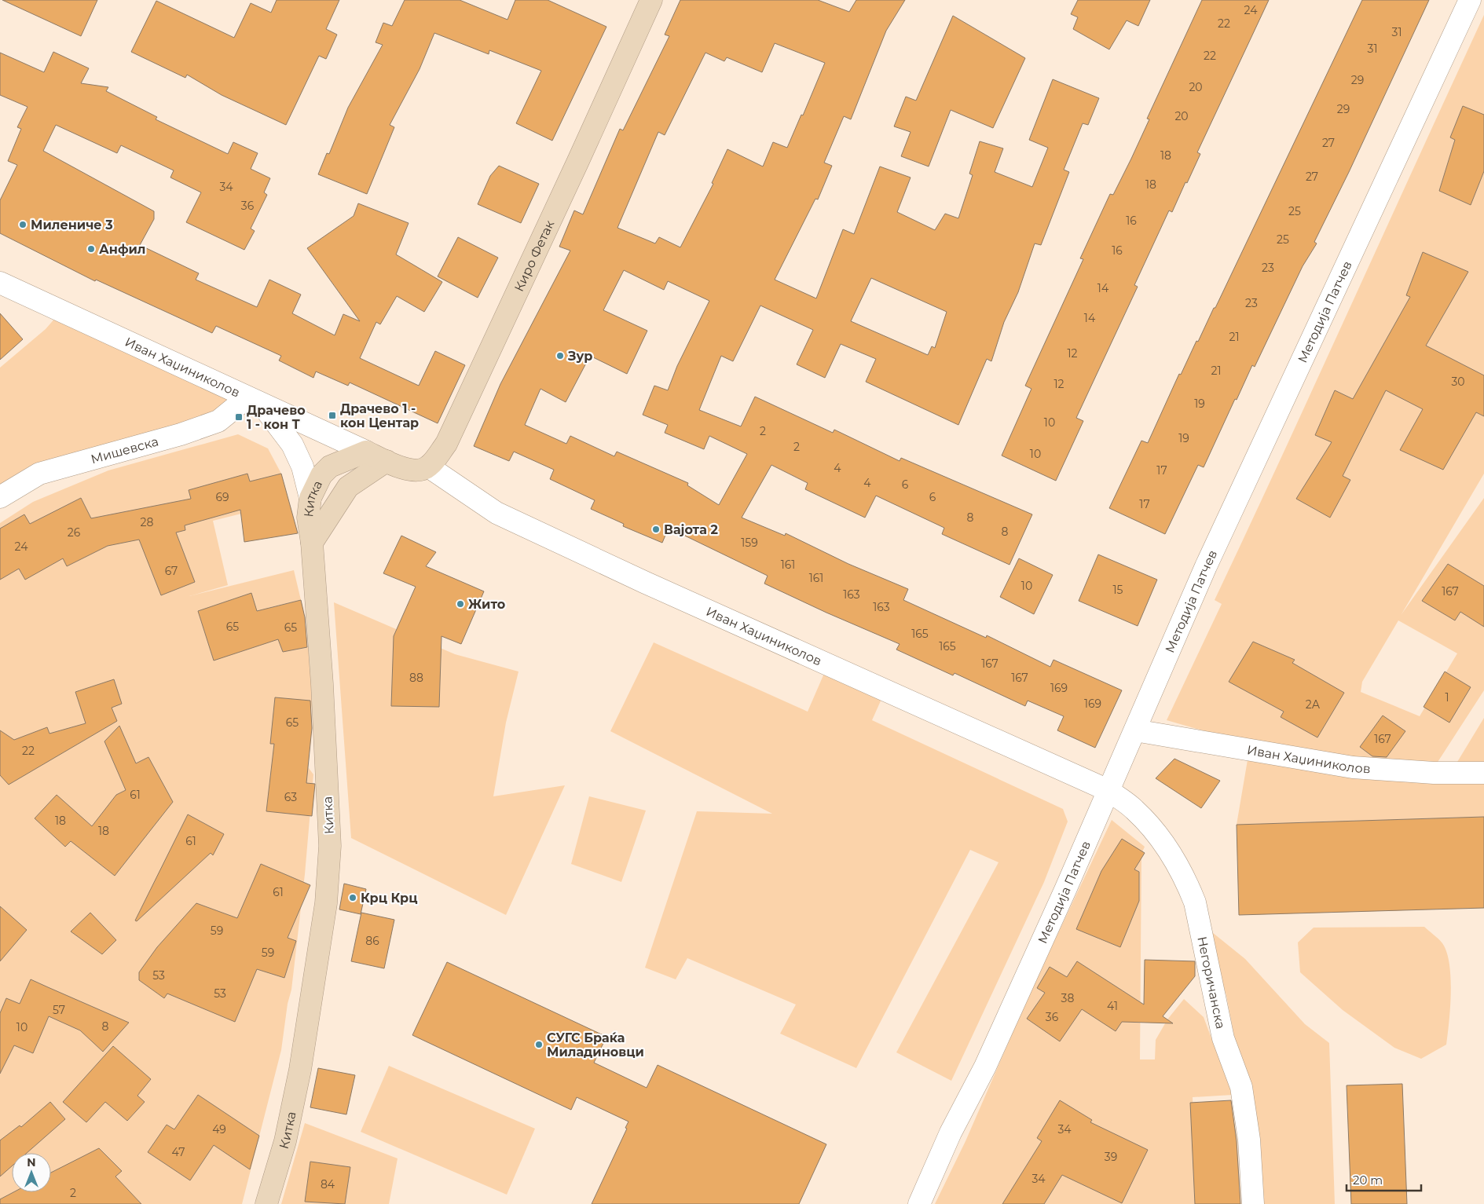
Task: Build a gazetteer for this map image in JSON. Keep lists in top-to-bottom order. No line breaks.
{"streets":{"main road":["Киро Фетак","Иван Хаџиниколов","Китка"],"street":["Методија Патчев","Мишевска","Негоричанска"]},"crossings":[["Киро Фетак","Иван Хаџиниколов"],["Методија Патчев","Иван Хаџиниколов"],["Методија Патчев","Негоричанска"],["Иван Хаџиниколов","Мишевска"],["Иван Хаџиниколов","Китка"],["Иван Хаџиниколов","Негоричанска"]],"places":{"other":["Милениче 3","Анфил","Зур","Вајота 2","Жито","Крц Крц","СУГС Браќа Миладиновци"],"transit":["Драчево 1 - кон Центар","Драчево 1 - кон T"]},"house_numbers":["24","22","31","31","22","29","20","29","20","27","18","27","18","34","36","25","16","25","16","23","14","23","14","21","12","21","30","12","19","10","2","19","2","10","4","17","4","6","69","6","17","8","28","8","26","159","24","161","67","161","10","15","167","163","163","65","65","165","165","167","88","167","169","1","169","2А","65","167","22","61","63","18","18","61","61","59","86","59","53","53","38","41","57","36","8","10","49","34","47","39","34","84","2"],"scale_bar":"20 m","north":"top"}
